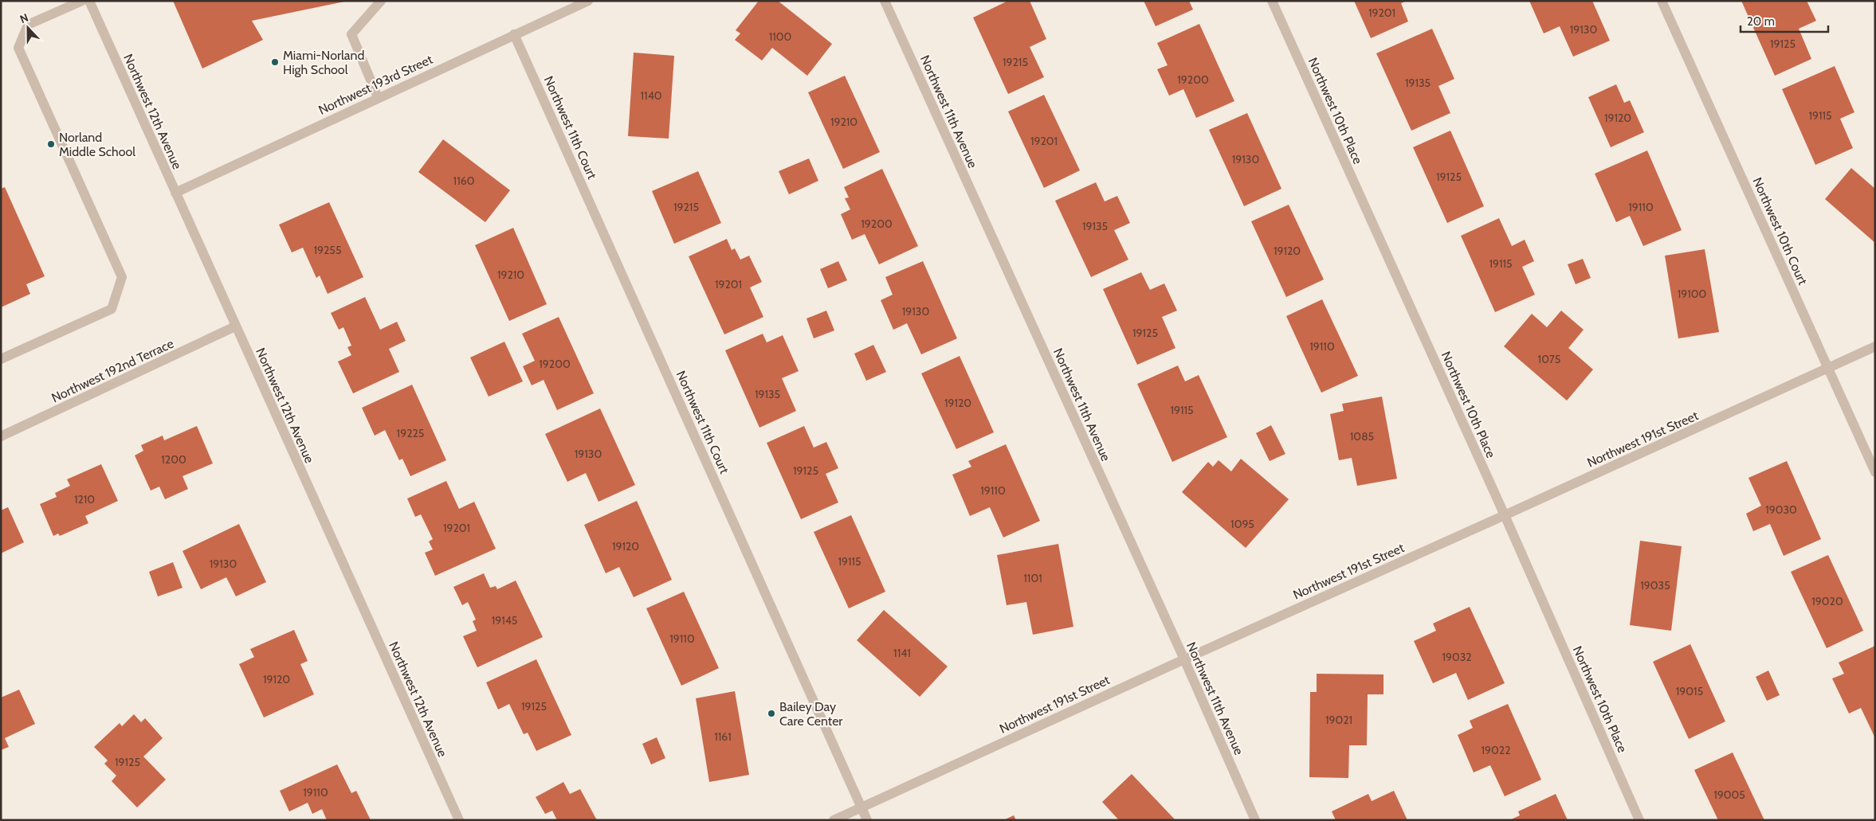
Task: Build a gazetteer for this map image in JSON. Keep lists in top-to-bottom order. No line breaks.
{"streets":{"street":["Northwest 193rd Street","Northwest 10th Place","Northwest 12th Avenue","Northwest 11th Avenue","Northwest 11th Court","Northwest 10th Court","Northwest 192nd Terrace","Northwest 191st Street"]},"crossings":[["Northwest 193rd Street","Northwest 12th Avenue"],["Northwest 193rd Street","Northwest 11th Court"],["Northwest 10th Place","Northwest 191st Street"],["Northwest 12th Avenue","Northwest 192nd Terrace"],["Northwest 11th Avenue","Northwest 191st Street"],["Northwest 11th Court","Northwest 191st Street"],["Northwest 10th Court","Northwest 191st Street"]],"places":["Miami-Norland High School","Norland Middle School","Bailey Day Care Center"],"house_numbers":["19201","19130","1100","19125","19215","19200","19135","1140","19115","19120","19210","19201","19130","19125","1160","19215","19110","19200","19135","19255","19120","19115","19210","19201","19100","19130","19125","19110","1075","19200","19135","19120","19115","19225","1085","19130","1200","19125","19110","1210","19030","1095","19201","19120","19115","19130","1101","19035","19020","19145","19110","1141","19032","19120","19015","19125","19021","1161","19022","19125","19110","19005"],"scale_bar":"20 m","north":"top"}
